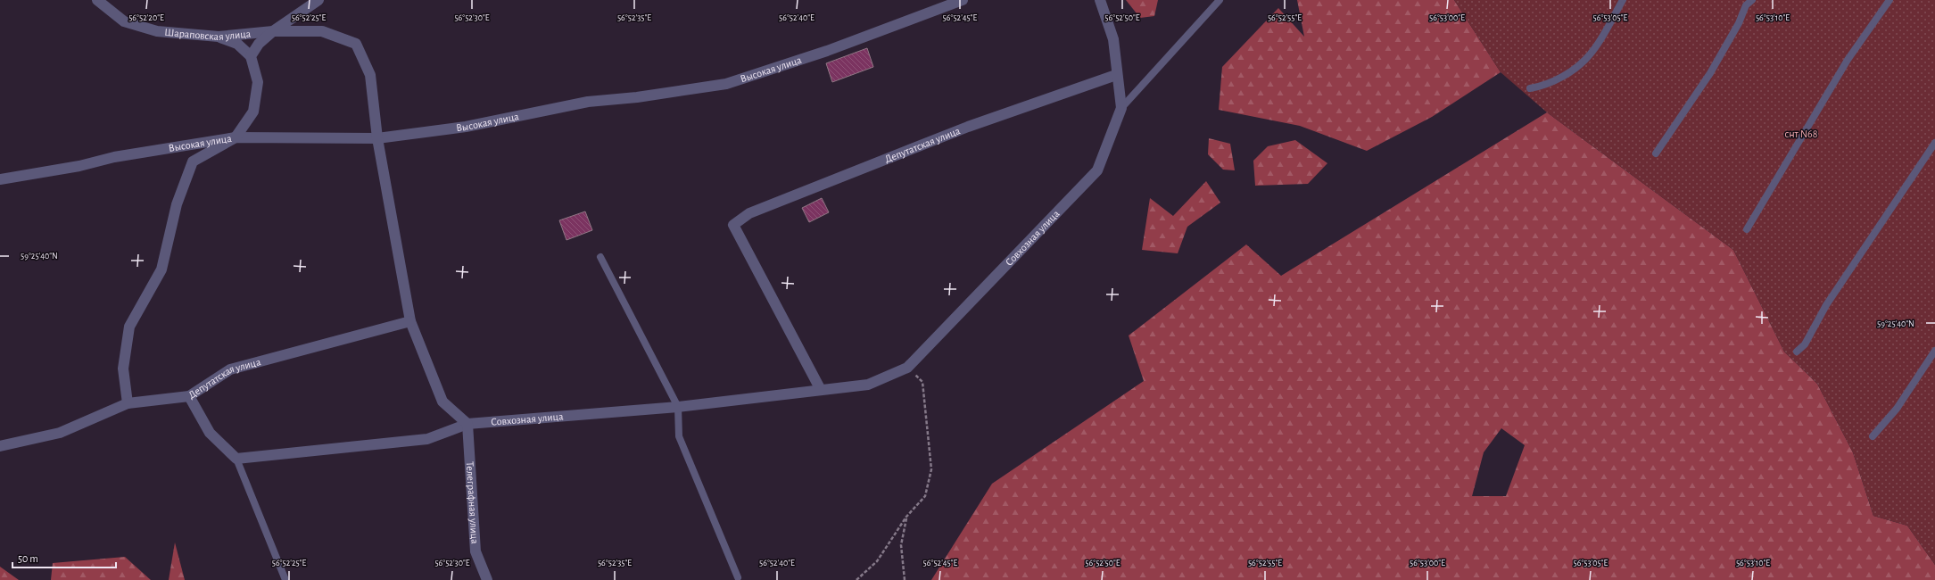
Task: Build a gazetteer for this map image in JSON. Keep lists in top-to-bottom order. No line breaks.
{"streets":{"street":["Шараповская улица","Высокая улица","Депутатская улица","Совхозная улица","Телеграфная улица"]},"crossings":[["Депутатская улица","Совхозная улица"],["Совхозная улица","Телеграфная улица"]],"parks":["снт N68"],"scale_bar":"50 m","coordinates":["56°52'20\"E","56°52'25\"E","56°52'30\"E","56°52'35\"E","56°52'40\"E","56°52'45\"E","56°52'50\"E","56°52'55\"E","56°53'00\"E","56°53'05\"E","56°53'10\"E","59°25'40\"N"]}
